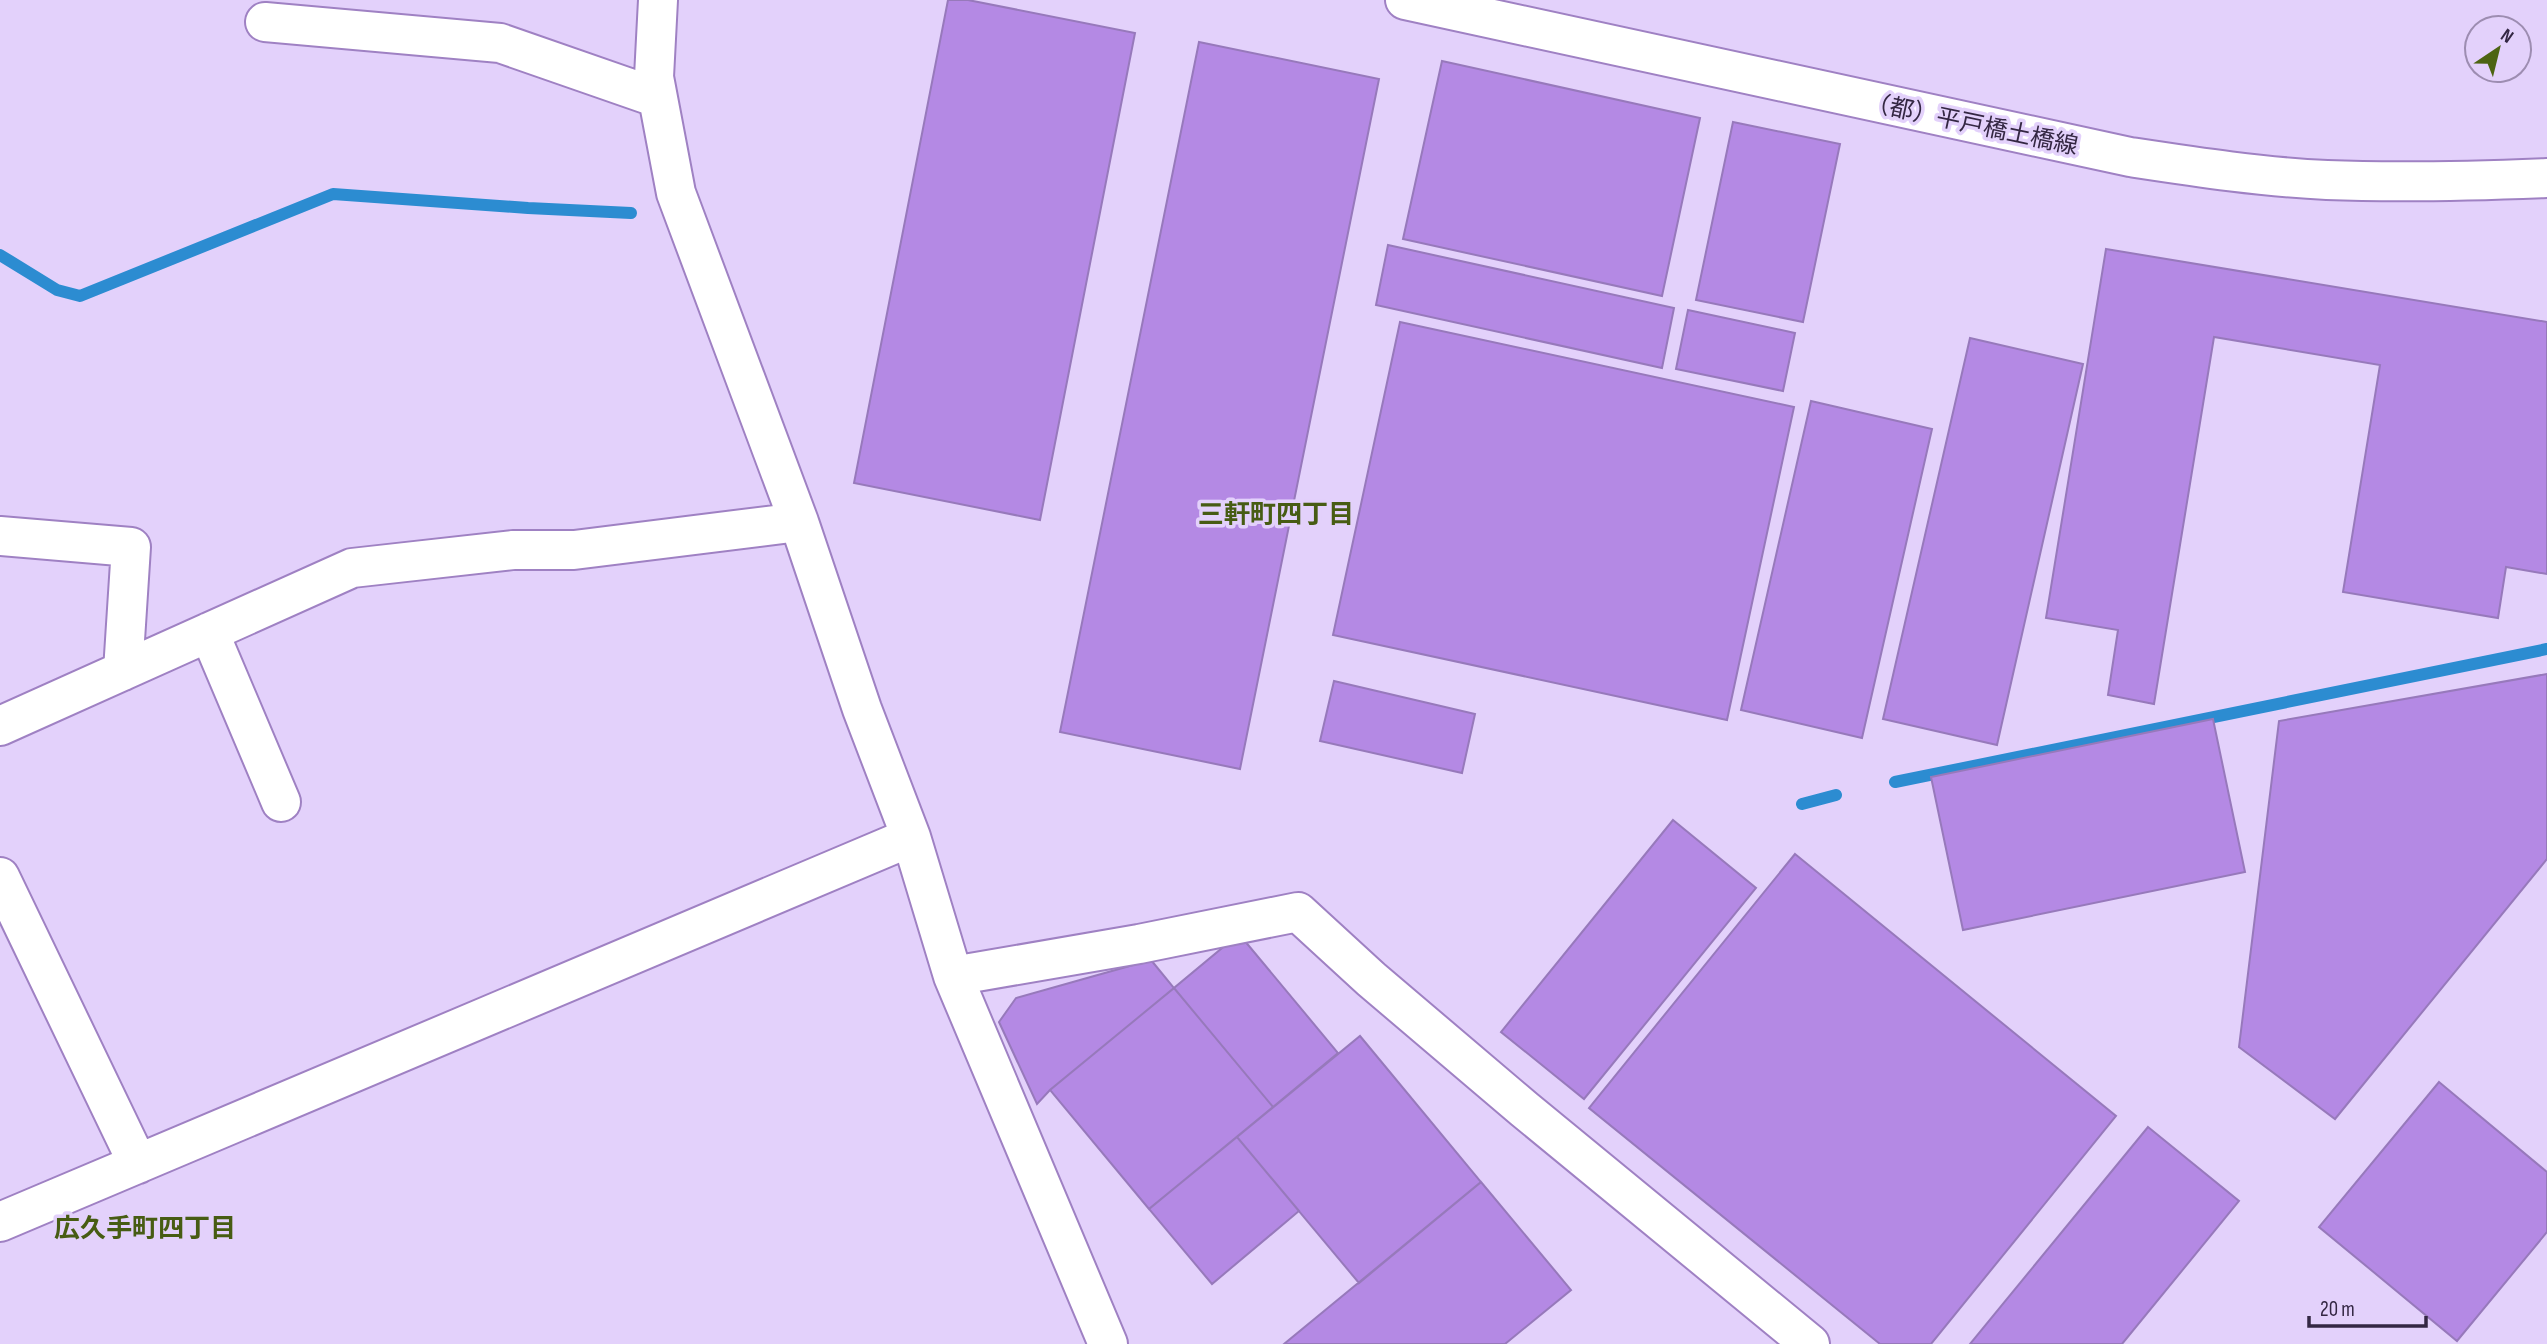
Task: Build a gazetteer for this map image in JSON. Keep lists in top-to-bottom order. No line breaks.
{"streets":{"street":["（都）平戸橋土橋線"]},"districts":["三軒町四丁目","広久手町四丁目"],"scale_bar":"20 m","north":"top right"}
